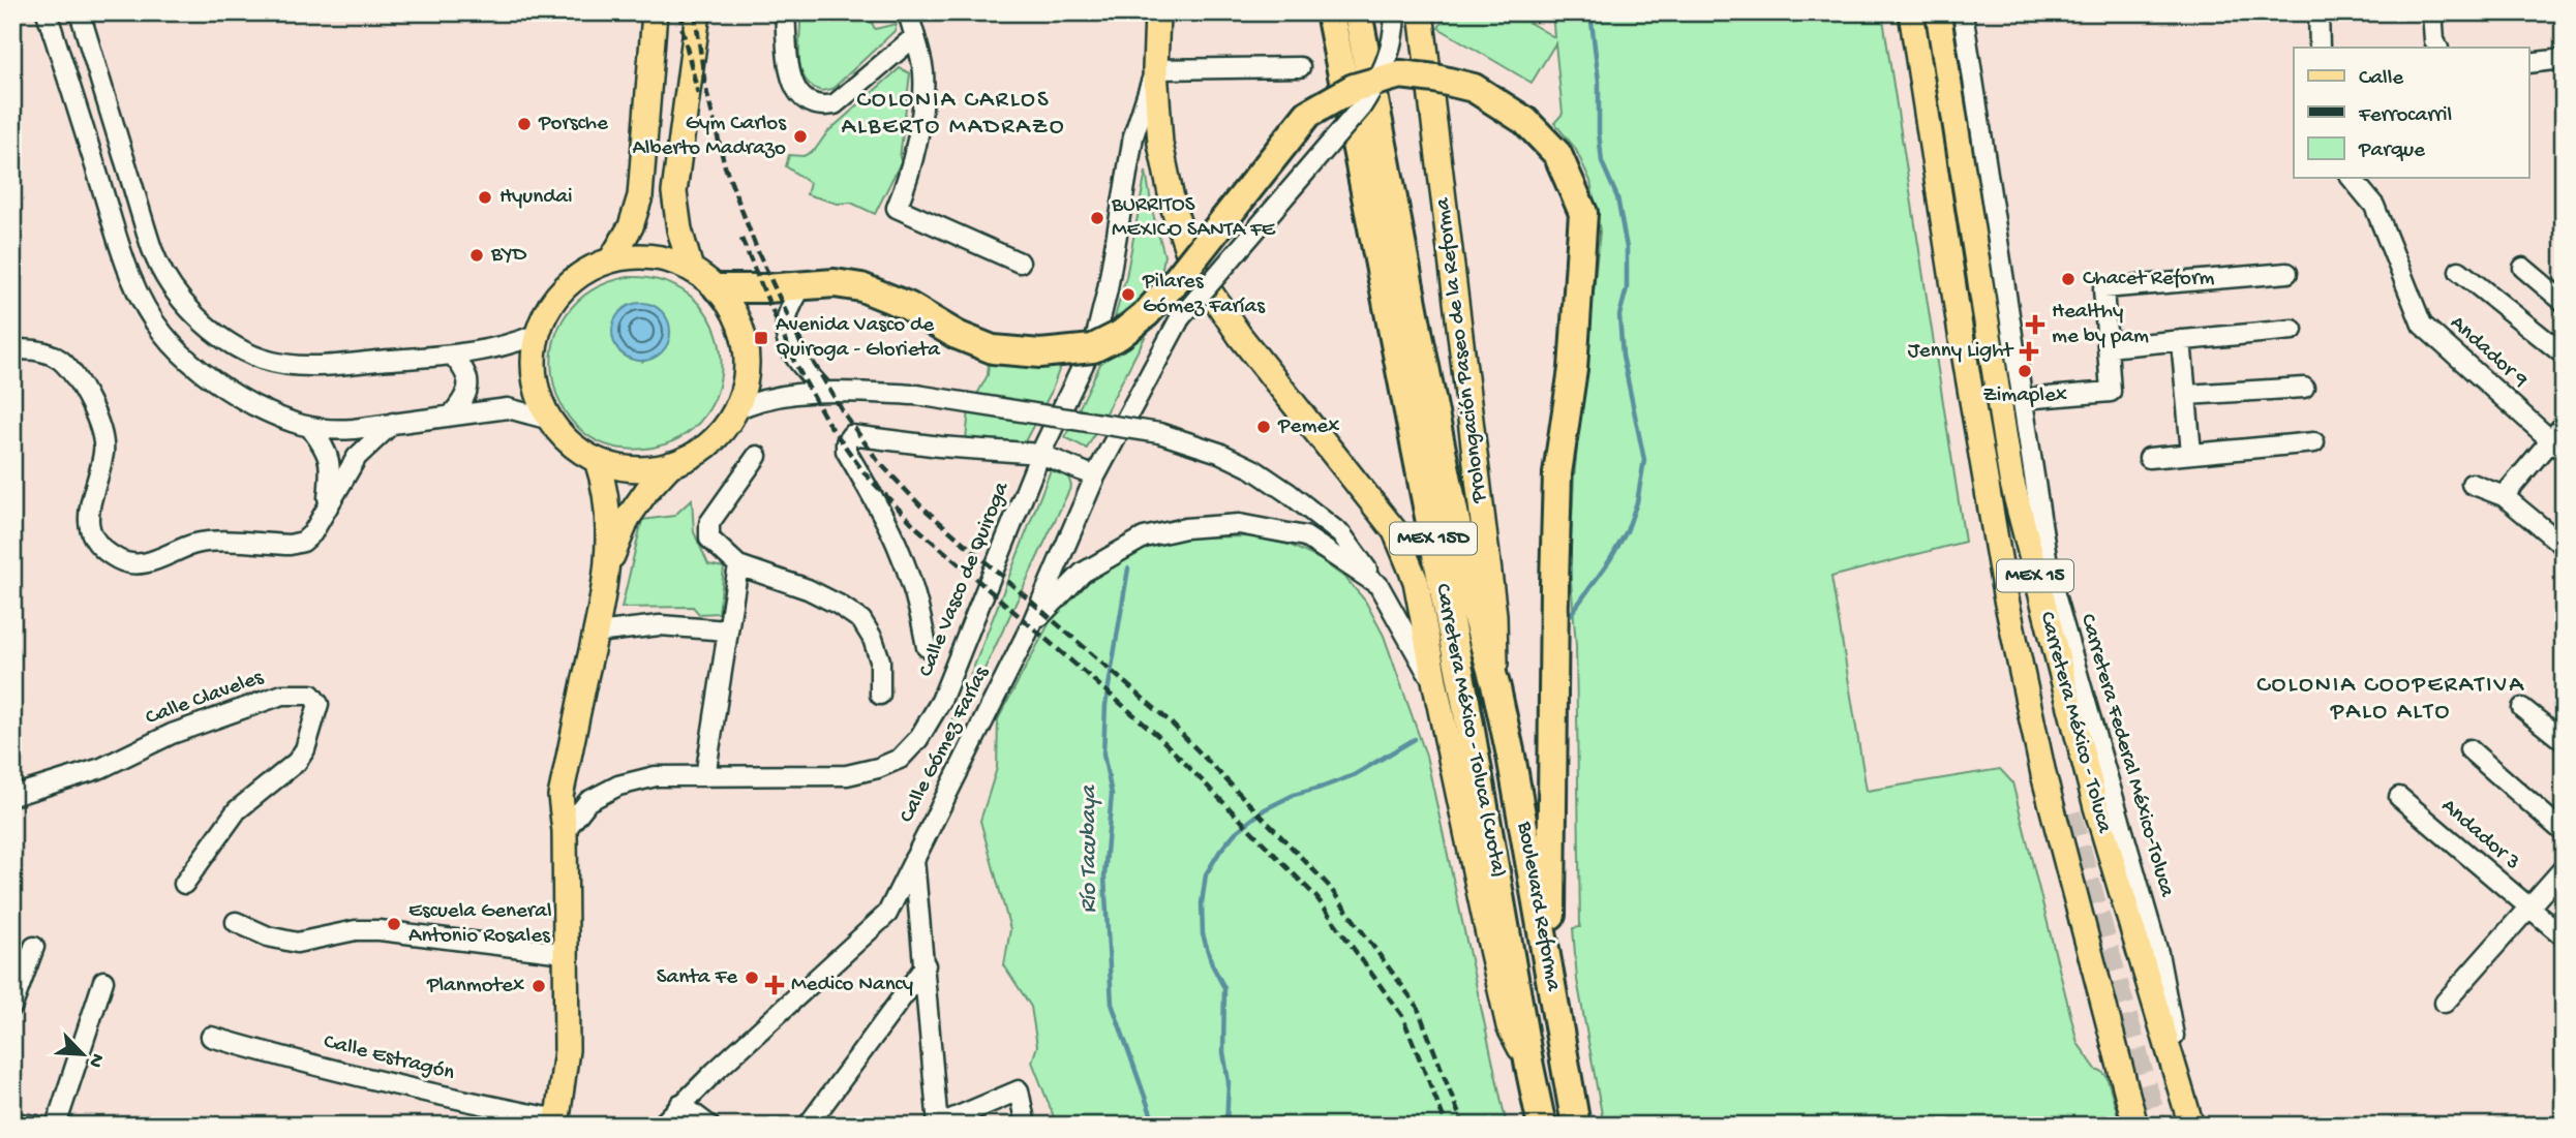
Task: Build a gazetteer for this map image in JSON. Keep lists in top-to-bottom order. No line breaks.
{"streets":{"highway":["MEX 15D","Carretera México - Toluca (Cuota)","Boulevard Reforma"],"main road":["Prolongación Paseo de la Reforma","MEX 15","Carretera México - Toluca"],"street":["Andador 9","Calle Vasco de Quiroga","Calle Claveles","Calle Gómez Farías","Carretera Federal México-Toluca","Andador 3","Calle Estragón"]},"crossings":[["Prolongación Paseo de la Reforma","Carretera México - Toluca (Cuota)"],["Prolongación Paseo de la Reforma","Boulevard Reforma"],["MEX 15D","Carretera México - Toluca (Cuota)"],["Carretera México - Toluca","Carretera Federal México-Toluca"],["Carretera México - Toluca (Cuota)","Boulevard Reforma"]],"districts":["COLONIA CARLOS ALBERTO MADRAZO","COLONIA COOPERATIVA PALO ALTO"],"water":["Río Tacubaya"],"places":{"other":["Porsche","Gym Carlos Alberto Madrazo","Hyundai","BURRITOS MEXICO SANTA FE","BYD","Chacet Reform","Pilares Gómez Farías","Zimaplex","Pemex","Escuela General Antonio Rosales","Santa Fe","Planmotex"],"health":["Healthy me by pam","Jenny Light","Medico Nancy"],"transit":["Avenida Vasco de Quiroga - Glorieta"]},"legend":["Calle","Ferrocarril","Parque"],"north":"bottom right"}
